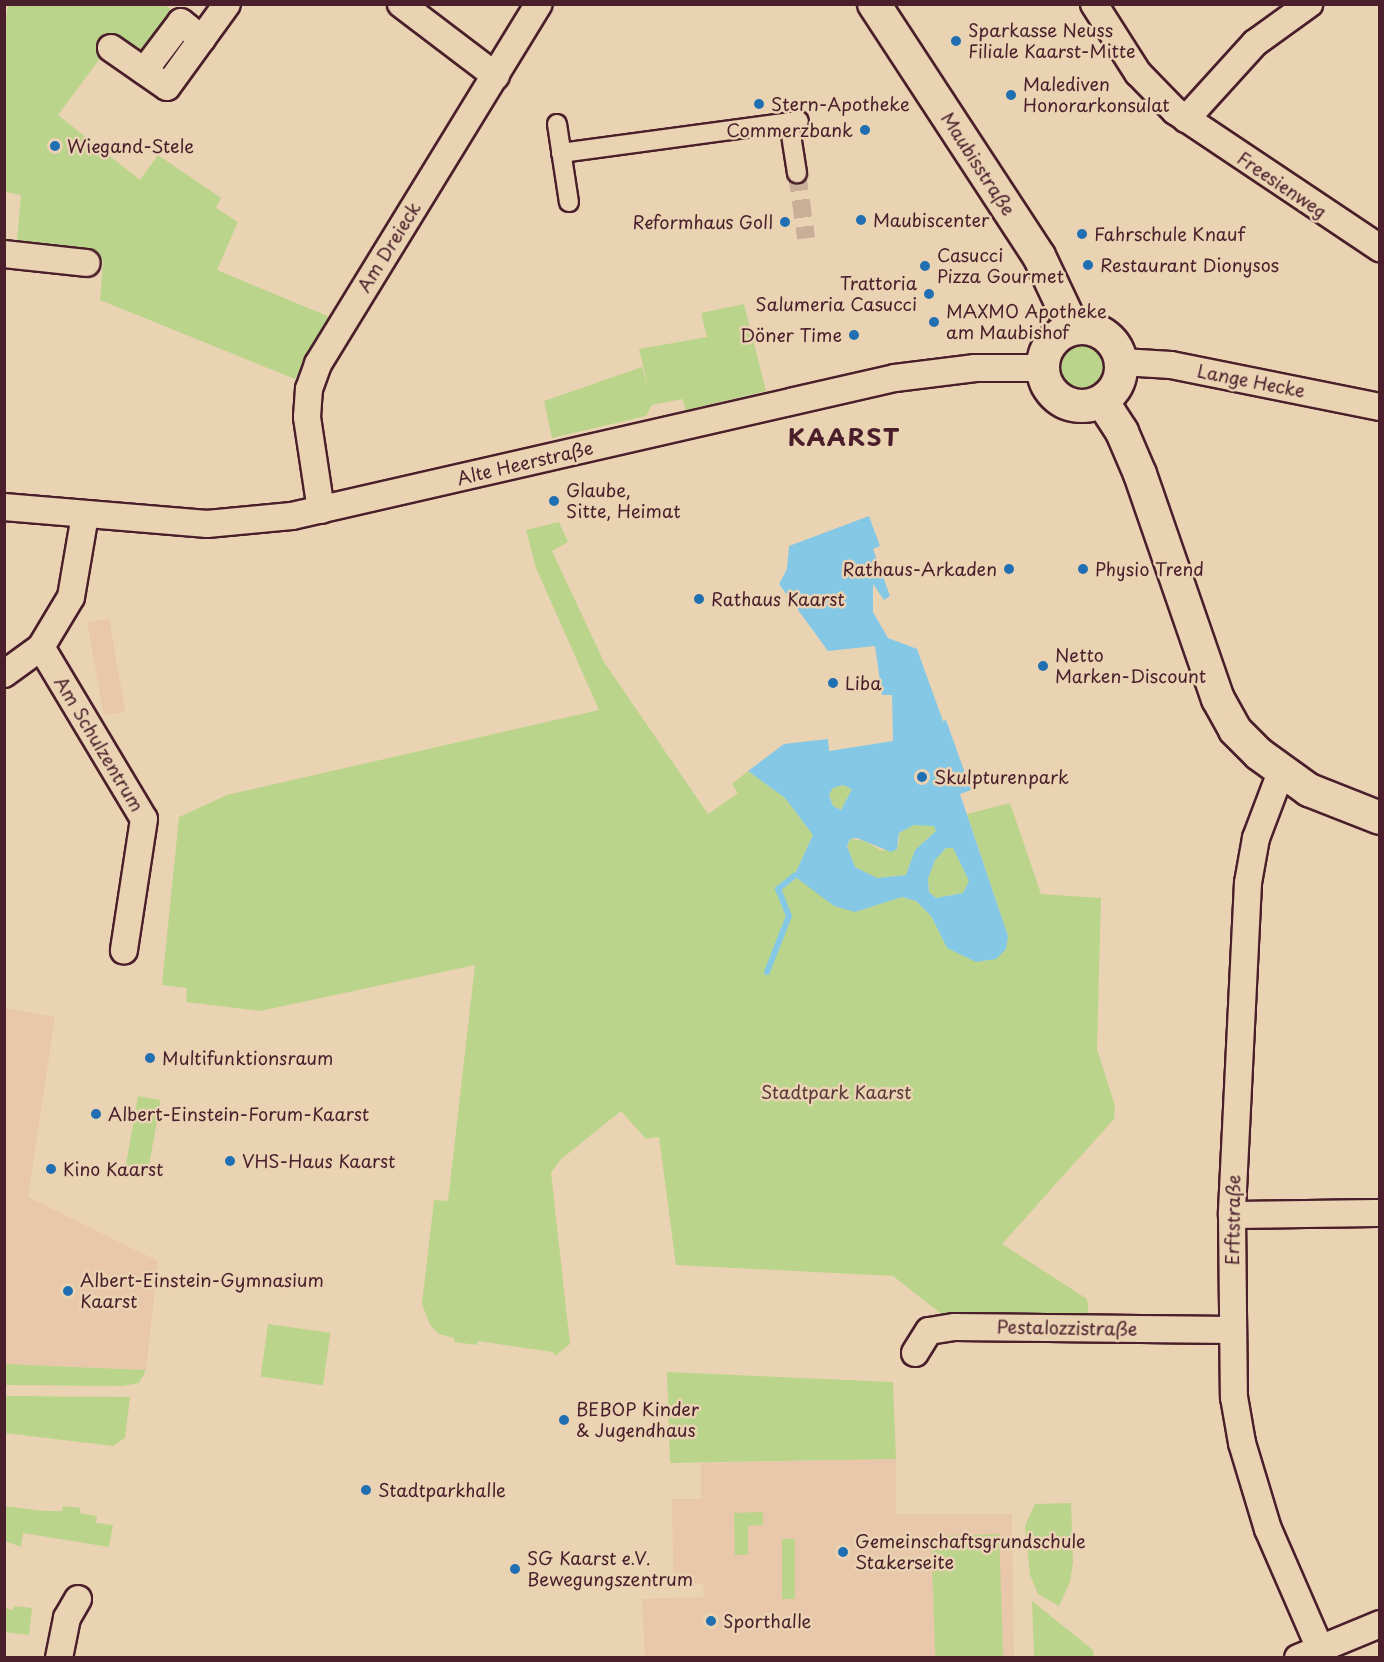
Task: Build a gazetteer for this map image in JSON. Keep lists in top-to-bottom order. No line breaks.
{"streets":{"street":["Maubisstraße","Freesienweg","Am Dreieck","Lange Hecke","Alte Heerstraße","Am Schulzentrum","Erftstraße","Pestalozzistraße"]},"crossings":[["Maubisstraße","Lange Hecke"],["Maubisstraße","Alte Heerstraße"],["Am Dreieck","Alte Heerstraße"],["Lange Hecke","Alte Heerstraße"],["Erftstraße","Pestalozzistraße"]],"districts":["KAARST"],"parks":["Stadtpark Kaarst"],"places":["Sparkasse Neuss Filiale Kaarst-Mitte","Malediven Honorarkonsulat","Stern-Apotheke","Commerzbank","Wiegand-Stele","Maubiscenter","Reformhaus Goll","Fahrschule Knauf","Restaurant Dionysos","Casucci Pizza Gourmet","Trattoria Salumeria Casucci","MAXMO Apotheke am Maubishof","Döner Time","Glaube, Sitte, Heimat","Rathaus-Arkaden","Physio Trend","Rathaus Kaarst","Netto Marken-Discount","Liba","Skulpturenpark","Multifunktionsraum","Albert-Einstein-Forum-Kaarst","VHS-Haus Kaarst","Kino Kaarst","Albert-Einstein-Gymnasium Kaarst","BEBOP Kinder & Jugendhaus","Stadtparkhalle","Gemeinschaftsgrundschule Stakerseite","SG Kaarst e.V. Bewegungszentrum","Sporthalle"]}
